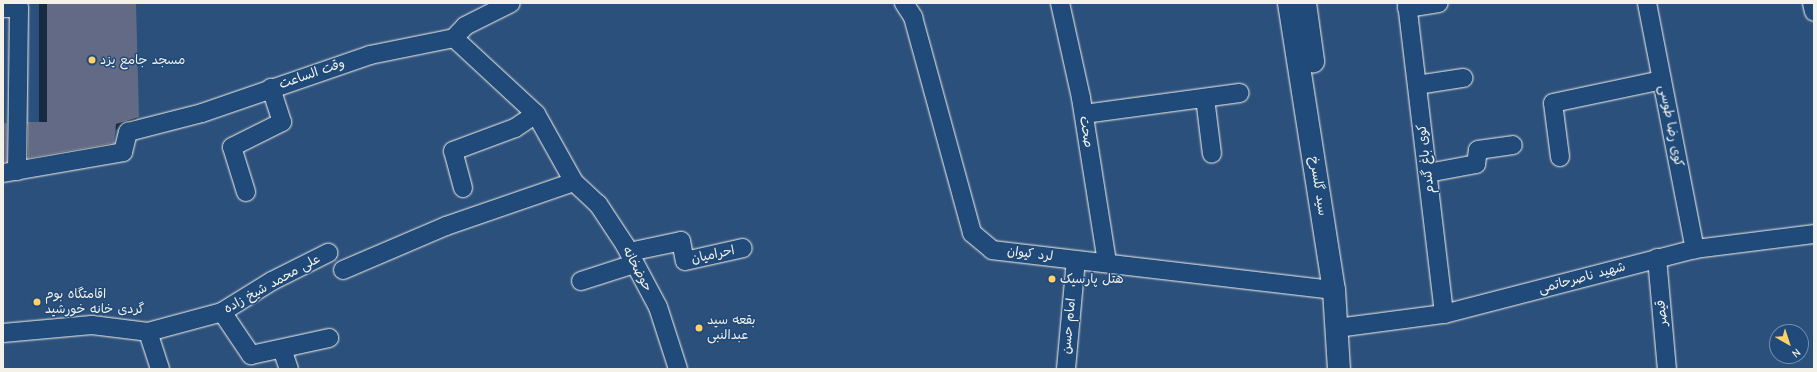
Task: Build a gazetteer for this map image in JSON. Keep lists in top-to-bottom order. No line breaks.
{"streets":{"main road":["سید گلسرخ"],"street":["وقت الساعت","کوی رضا طوسی","صحت","کوی باغ گندم","لرد کیوان","احرامیان","حوضخانه","شهید ناصرحاتمی","علی محمد شیخ زاده","قیصر","امام حسن"]},"crossings":[["کوی رضا طوسی","شهید ناصرحاتمی"],["صحت","لرد کیوان"],["کوی باغ گندم","شهید ناصرحاتمی"],["سید گلسرخ","لرد کیوان"],["سید گلسرخ","شهید ناصرحاتمی"],["لرد کیوان","امام حسن"],["احرامیان","حوضخانه"],["شهید ناصرحاتمی","قیصر"]],"places":["مسجد جامع یزد","هتل پارسیک","اقامتگاه بوم گردی خانه خورشید","بقعه سید عبدالنبی"],"north":"bottom right"}
